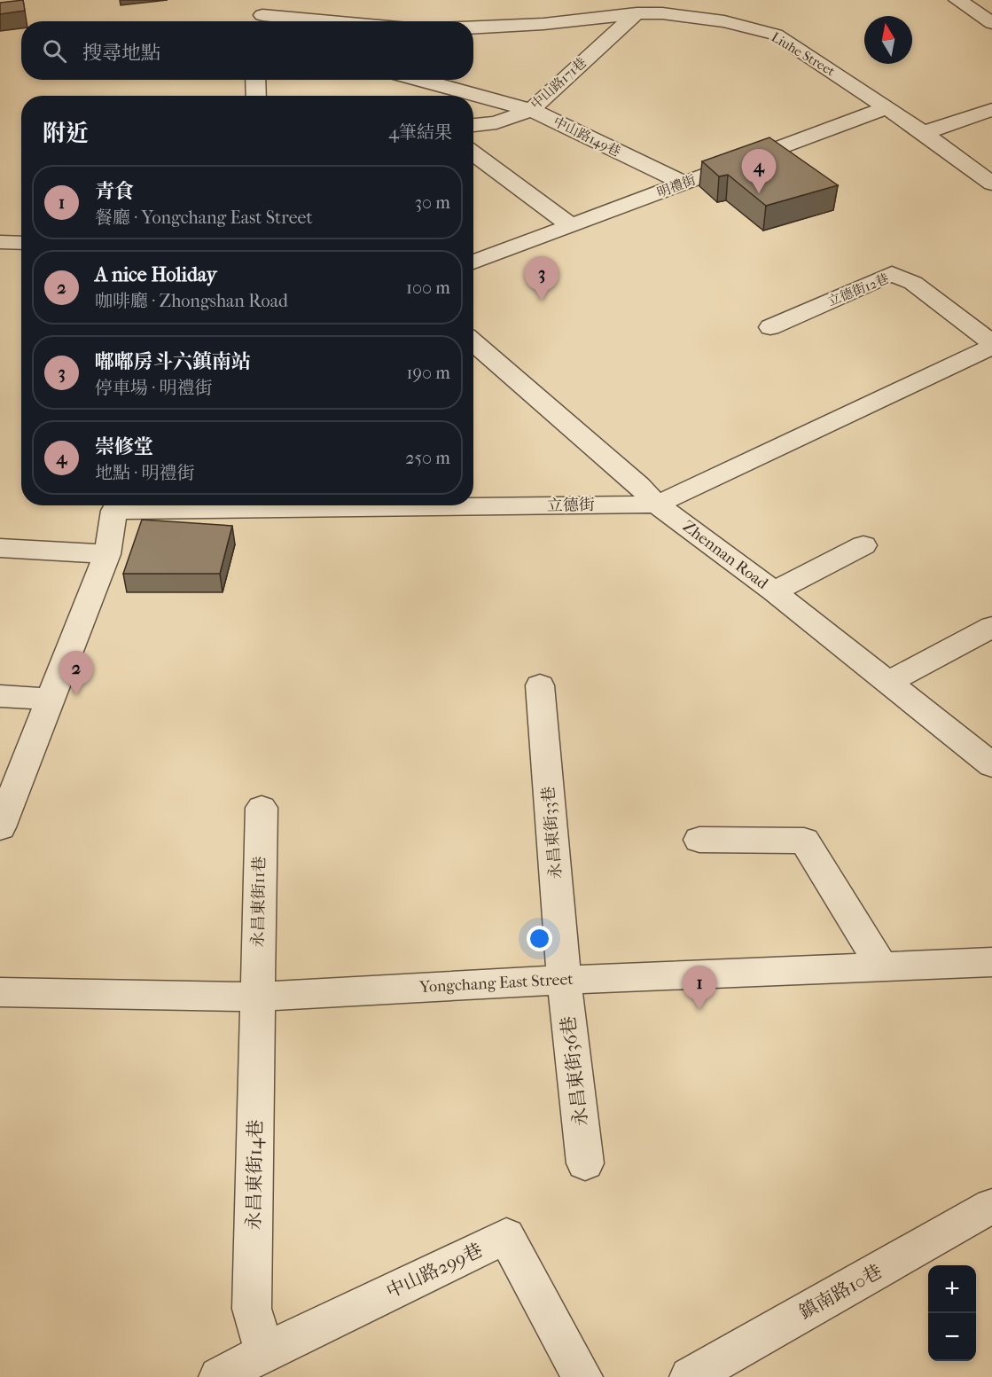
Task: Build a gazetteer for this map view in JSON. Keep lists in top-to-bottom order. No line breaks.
{"streets":{"street":["Liuhe Street","中山路171巷","中山路149巷","明禮街","立德街12巷","立德街","Zhennan Road","永昌東街33巷","永昌東街11巷","Yongchang East Street","永昌東街36巷","永昌東街14巷","中山路299巷","鎮南路10巷"]},"crossings":[["Liuhe Street","中山路171巷"],["Liuhe Street","明禮街"],["中山路171巷","中山路149巷"],["中山路149巷","明禮街"],["立德街12巷","立德街"],["立德街","Zhennan Road"],["永昌東街33巷","Yongchang East Street"],["永昌東街33巷","永昌東街36巷"],["永昌東街11巷","Yongchang East Street"],["永昌東街11巷","永昌東街14巷"],["Yongchang East Street","永昌東街36巷"],["Yongchang East Street","永昌東街14巷"],["永昌東街14巷","中山路299巷"]],"north":"top","page":{"search":"搜尋地點","heading":["附近","4筆結果"],"pins":["4","3","2","1"],"list":[{"mark":"1","name":"青食","note":"餐廳 · Yongchang East Street","value":"30 m"},{"mark":"2","name":"A nice Holiday","note":"咖啡廳 · Zhongshan Road","value":"100 m"},{"mark":"3","name":"嘟嘟房斗六鎮南站","note":"停車場 · 明禮街","value":"190 m"},{"mark":"4","name":"崇修堂","note":"地點 · 明禮街","value":"250 m"}],"map_buttons":["+","−"]}}
